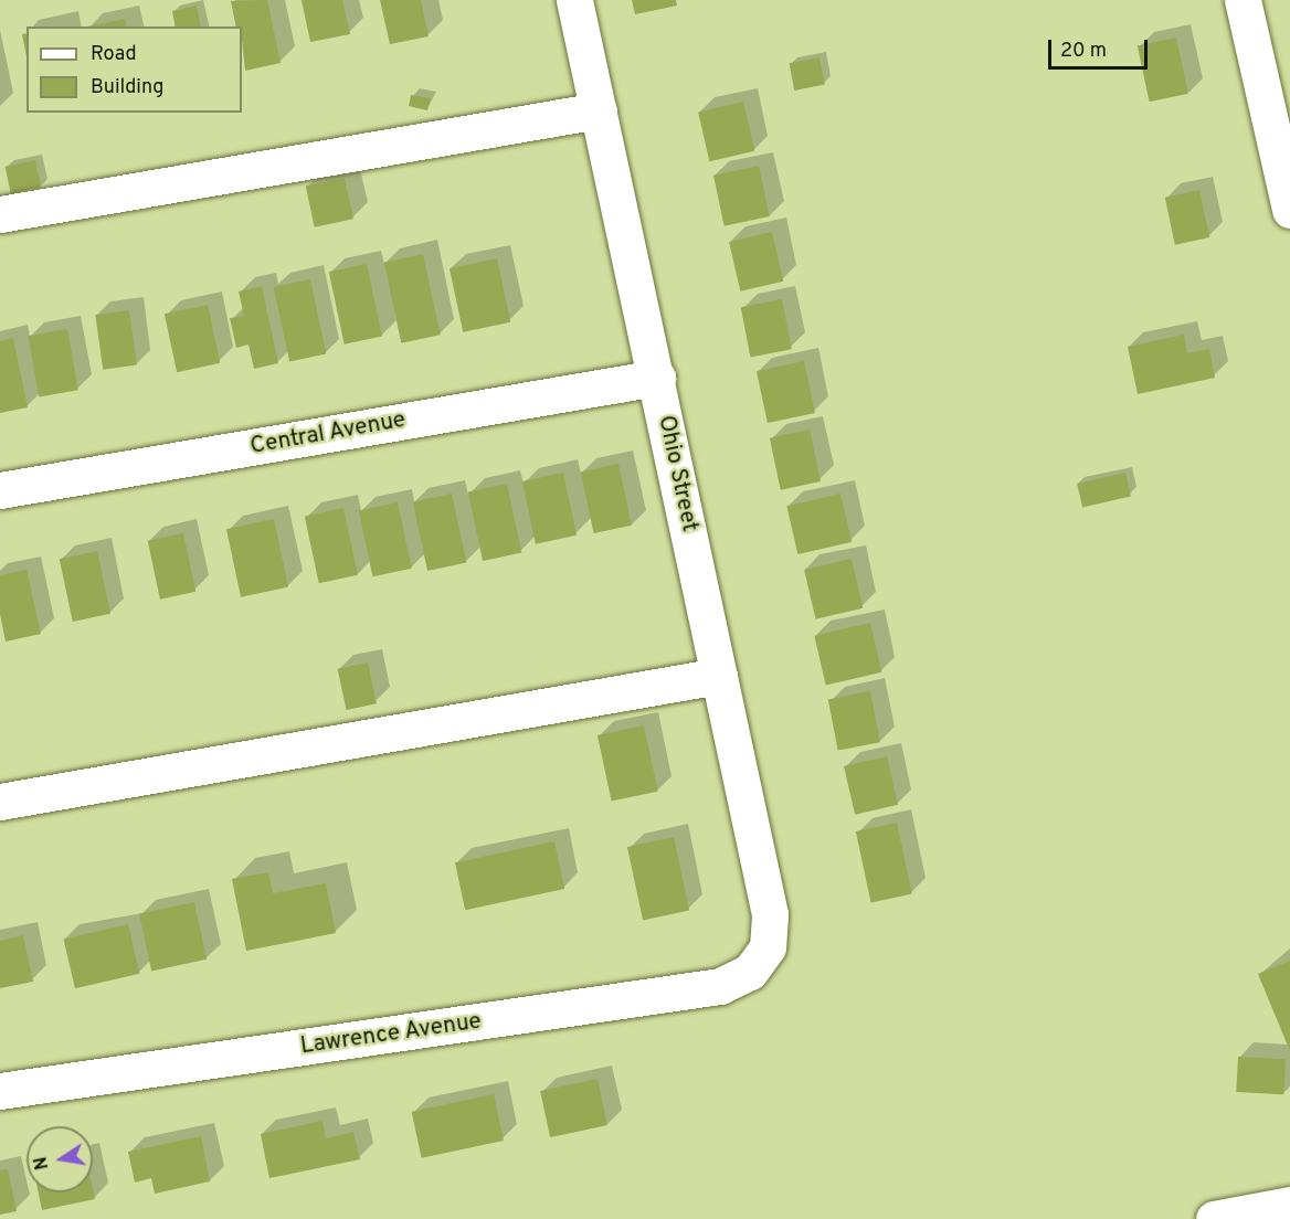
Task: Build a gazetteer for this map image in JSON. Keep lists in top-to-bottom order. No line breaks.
{"streets":{"street":["Central Avenue","Ohio Street","Lawrence Avenue"]},"crossings":[["Central Avenue","Ohio Street"],["Ohio Street","Lawrence Avenue"]],"legend":["Road","Building"],"scale_bar":"20 m","north":"left"}
